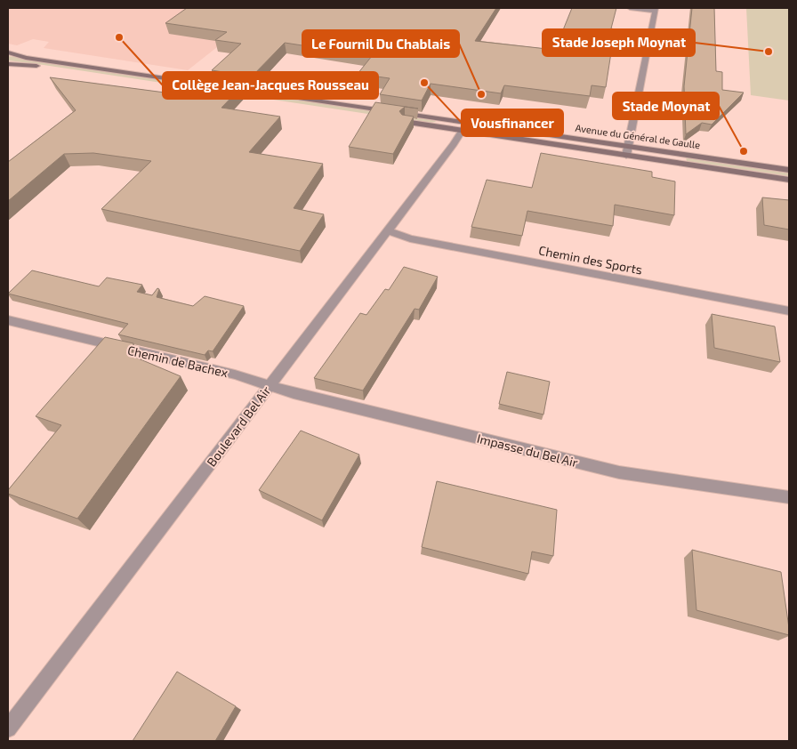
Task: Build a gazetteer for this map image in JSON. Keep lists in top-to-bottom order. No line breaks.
{"streets":{"main road":["Avenue du Général de Gaulle"],"street":["Chemin des Sports","Chemin de Bachex","Boulevard Bel Air","Impasse du Bel Air"]},"crossings":[["Avenue du Général de Gaulle","Boulevard Bel Air"],["Chemin des Sports","Boulevard Bel Air"],["Chemin de Bachex","Boulevard Bel Air"],["Chemin de Bachex","Impasse du Bel Air"],["Boulevard Bel Air","Impasse du Bel Air"]],"places":["Collège Jean-Jacques Rousseau","Stade Joseph Moynat","Vousfinancer","Le Fournil Du Chablais","Stade Moynat"]}
